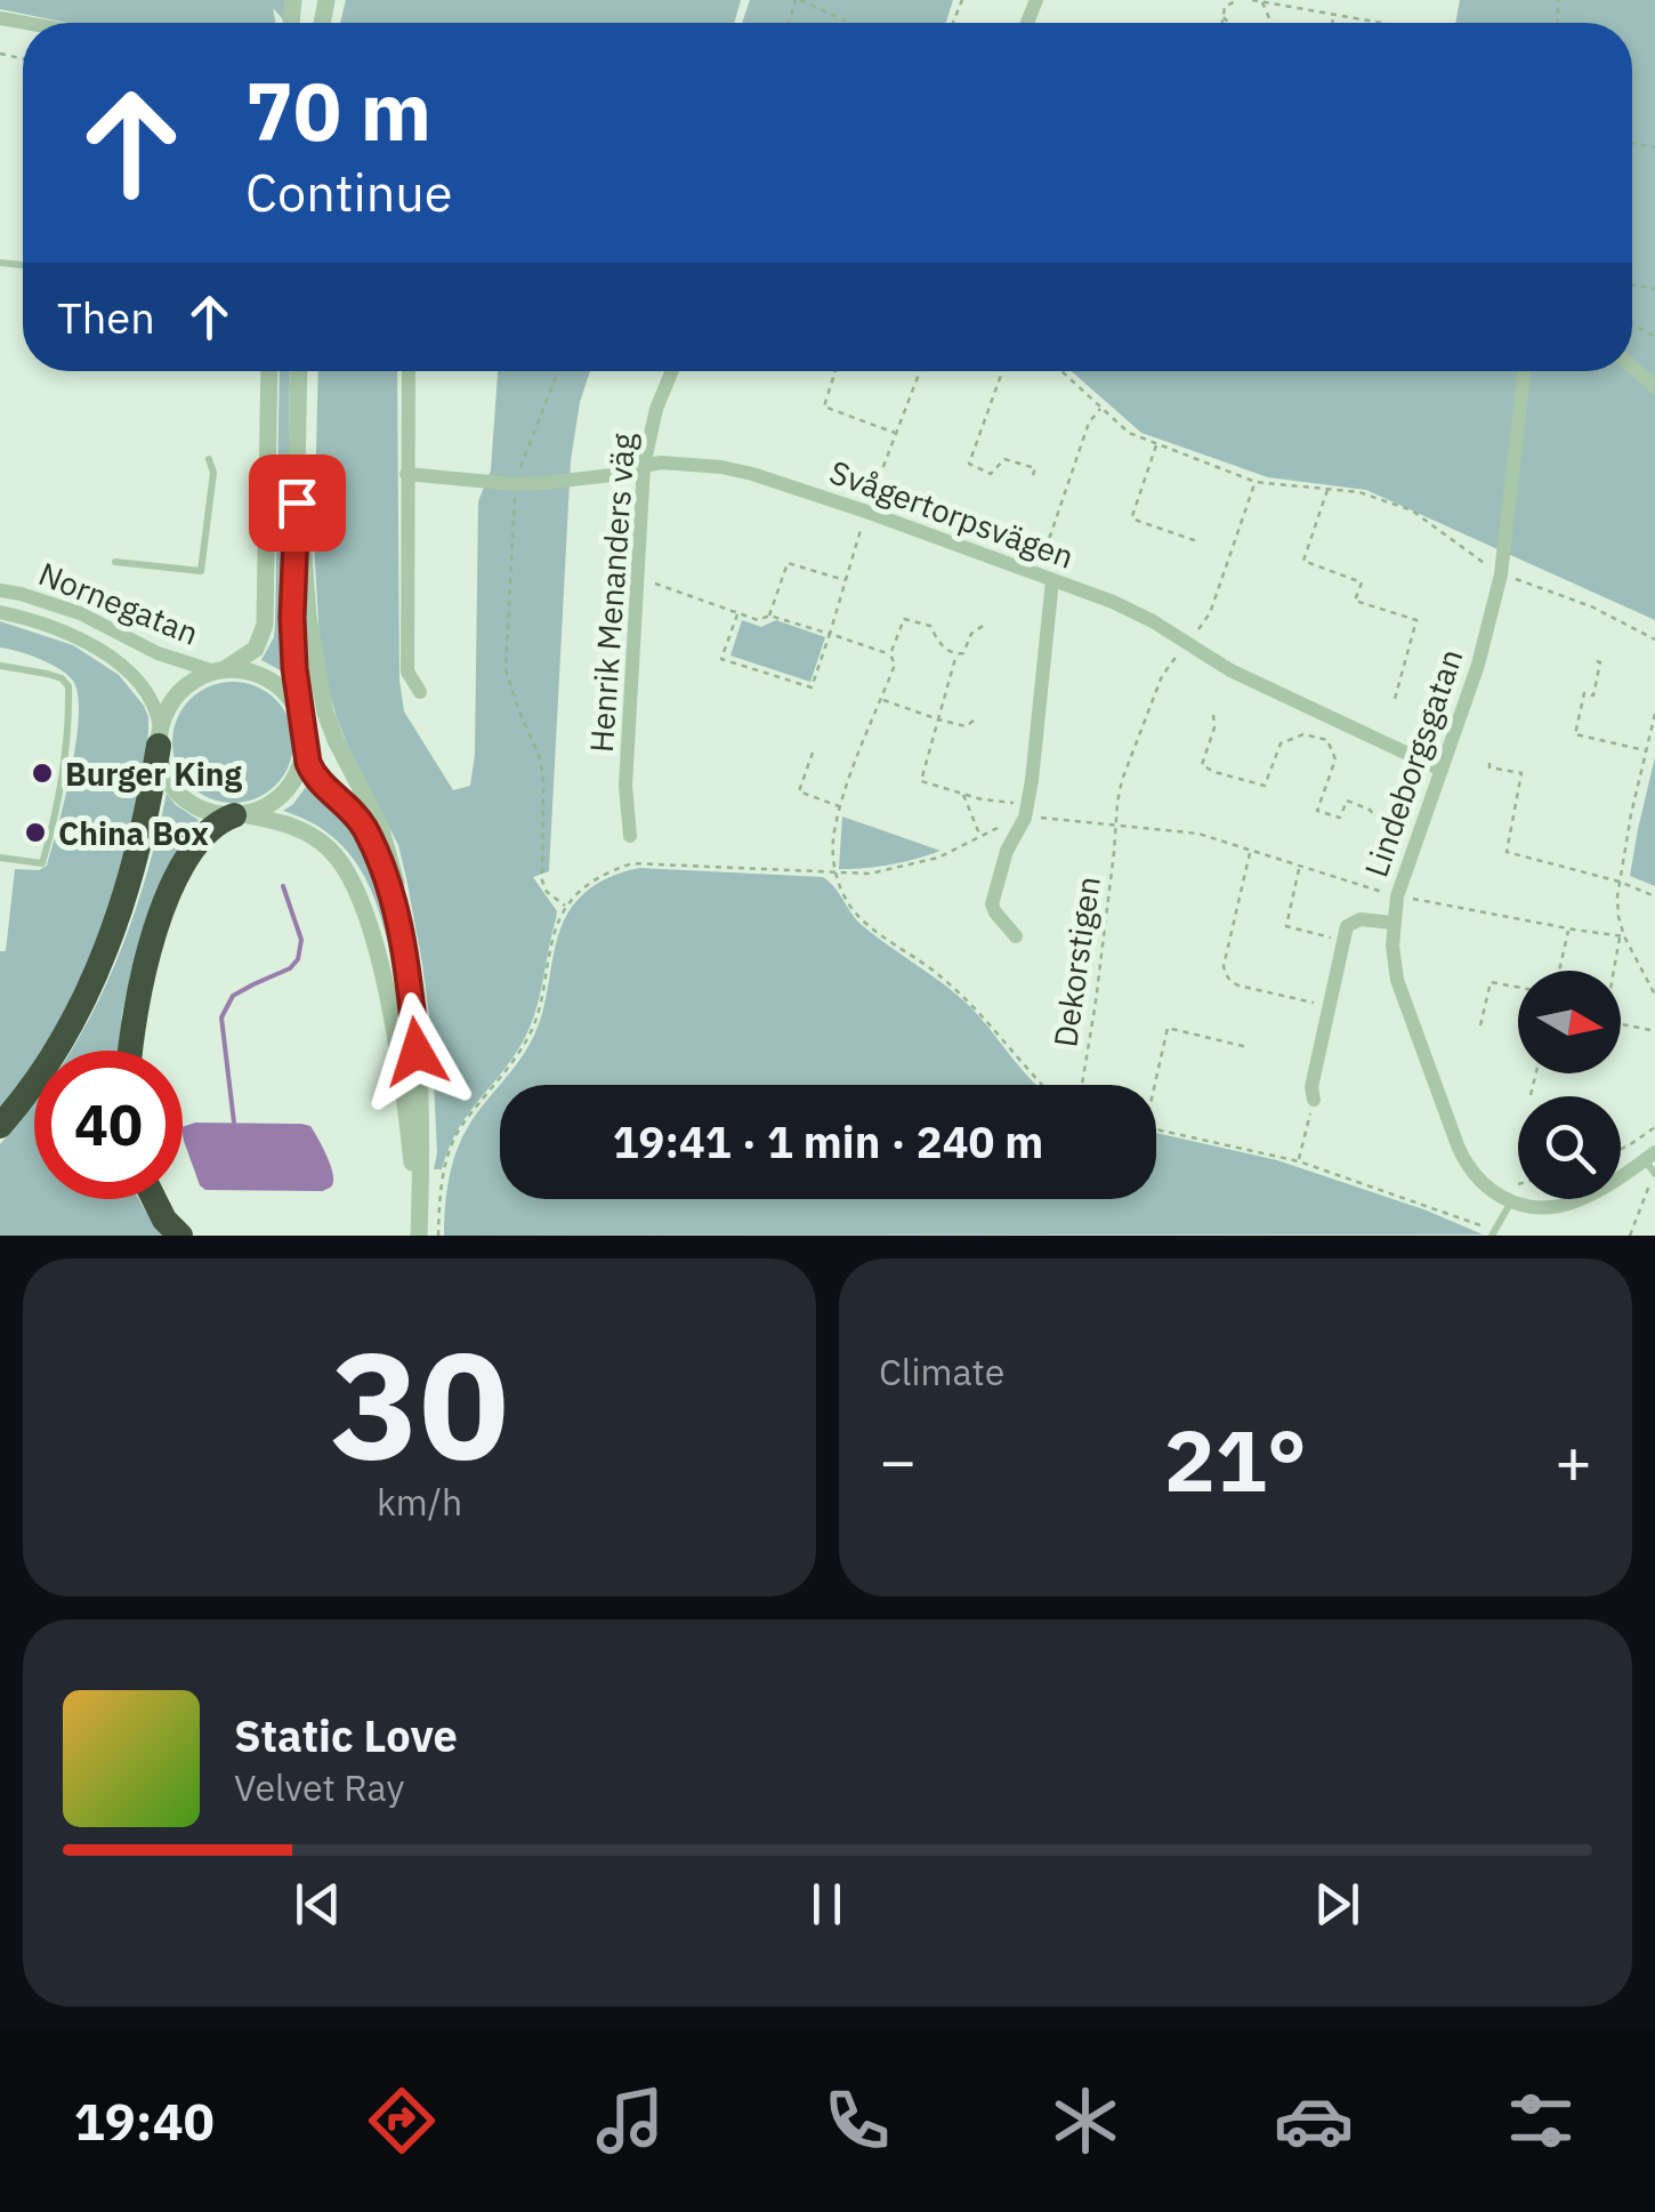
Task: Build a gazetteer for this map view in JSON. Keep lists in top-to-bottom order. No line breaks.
{"streets":{"street":["Svågertorpsvägen","Henrik Menanders väg","Nornegatan","Lindeborgsgatan"],"path":["Dekorstigen"]},"crossings":[["Svågertorpsvägen","Henrik Menanders väg"],["Svågertorpsvägen","Lindeborgsgatan"]],"places":["Burger King","China Box"],"north":"right","page":{"turn":["70 m","Continue"],"then":"Then","limit":"40","trip":"19:41 · 1 min · 240 m","tile":[["30","km/h"],"Climate"],"heat":["−","21°","+"],"song":["Static Love","Velvet Ray"],"tabs":"19:40"}}
